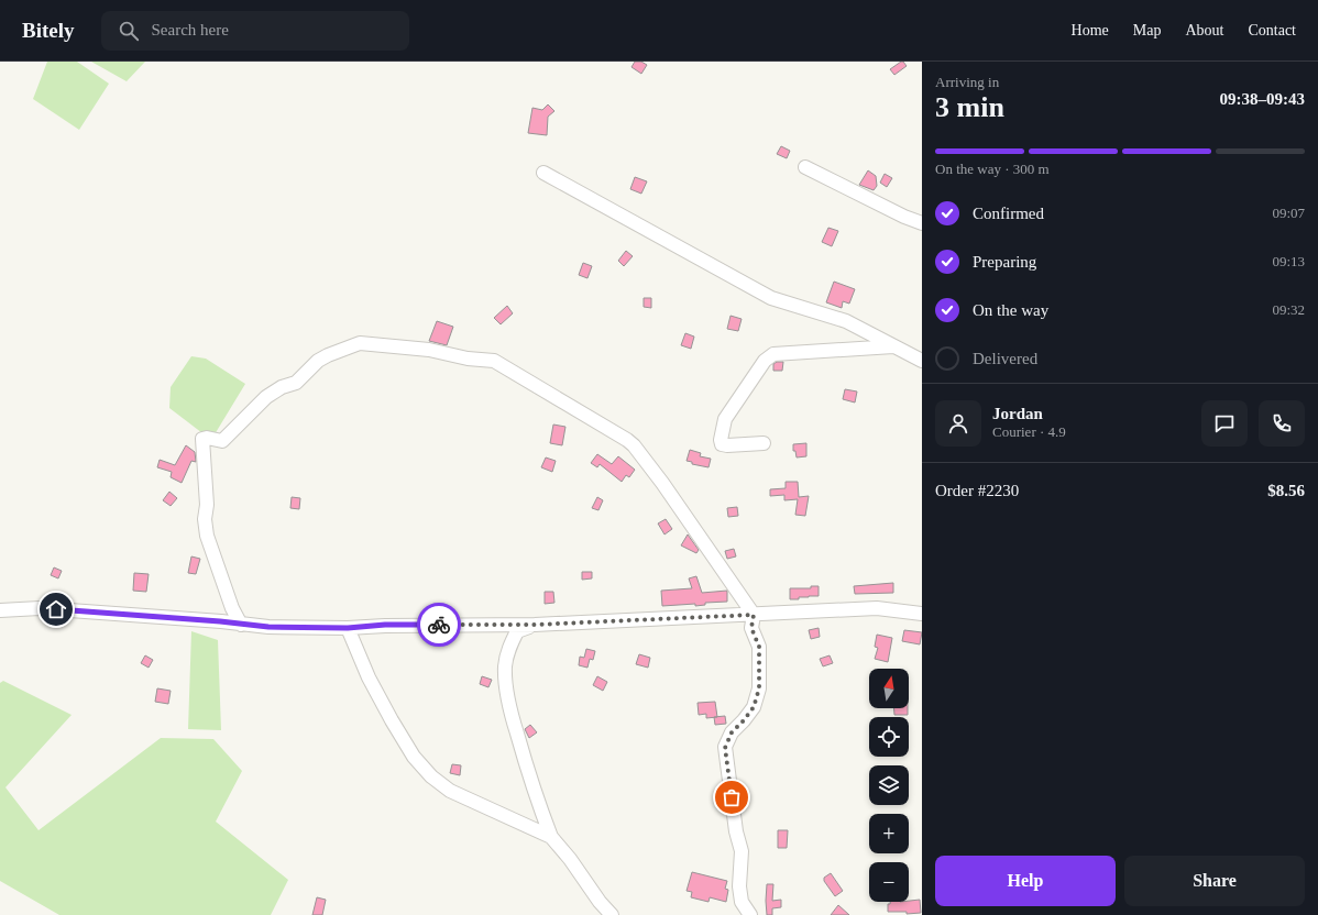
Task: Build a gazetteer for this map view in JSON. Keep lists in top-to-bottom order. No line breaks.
{"north":"top","page":{"header":"Bitely","search":"Search here","nav":["Home","Map","About","Contact"],"heading":["3 min","Arriving in","09:38–09:43"],"panel":["Jordan","Courier · 4.9","Order #2230","$8.56"],"bar":"On the way · 300 m","list":[["Confirmed","09:07"],["Preparing","09:13"],["On the way","09:32"],"Delivered"],"map_buttons":["+","−"],"buttons":["Help","Share"]}}
